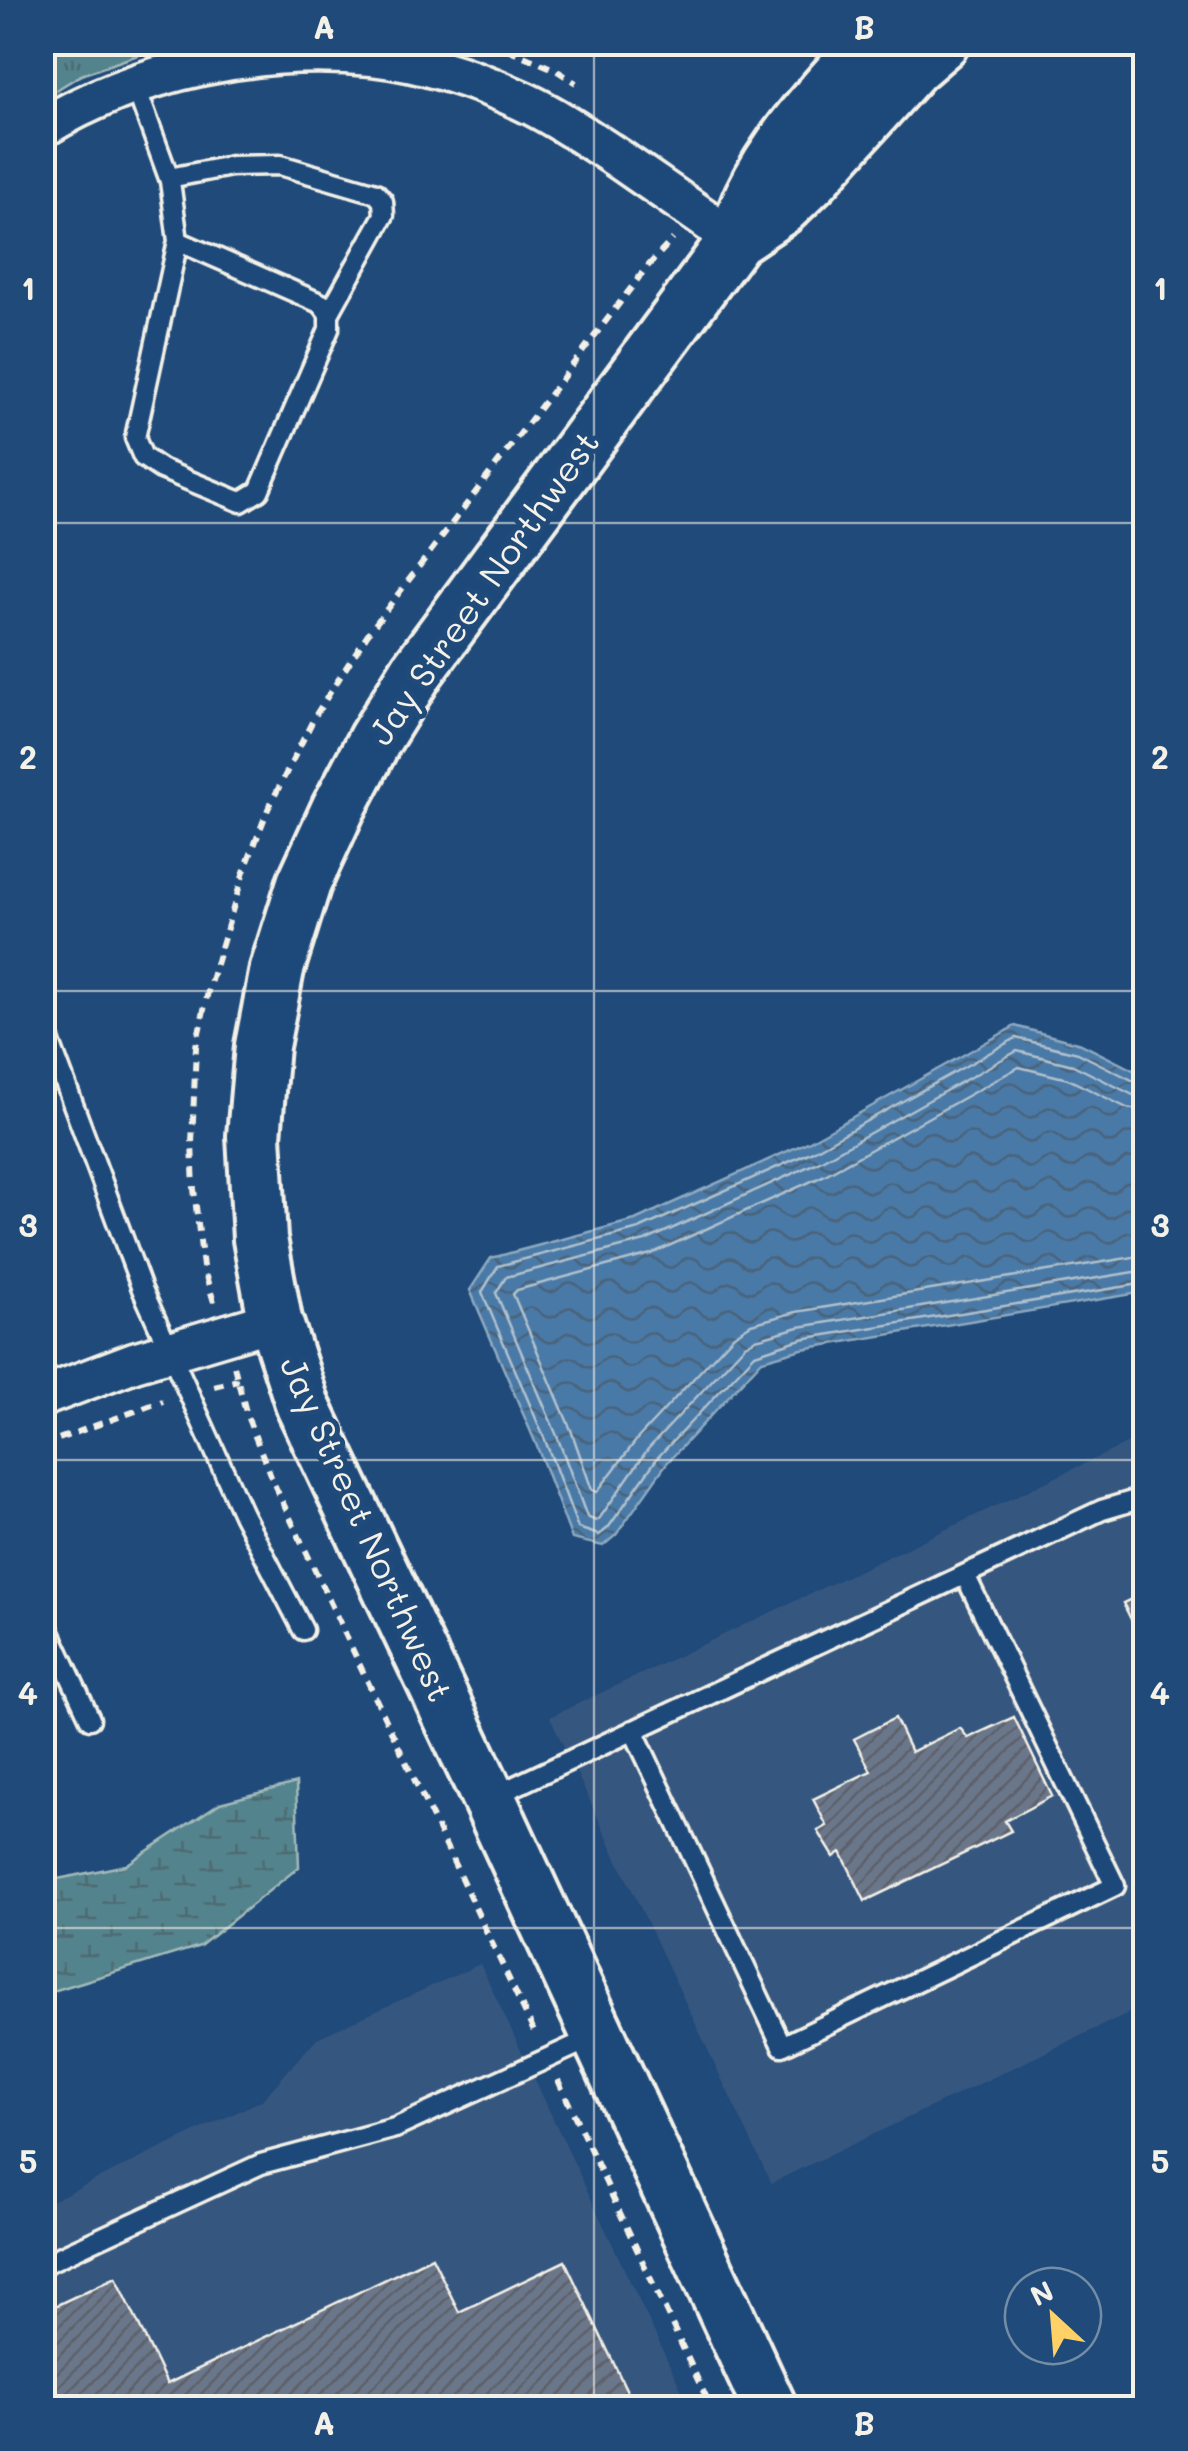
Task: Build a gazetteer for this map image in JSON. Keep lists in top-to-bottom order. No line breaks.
{"streets":{"street":["Jay Street Northwest"]},"north":"top left","grid":{"columns":["A","B"],"rows":["1","2","3","4","5"]}}
